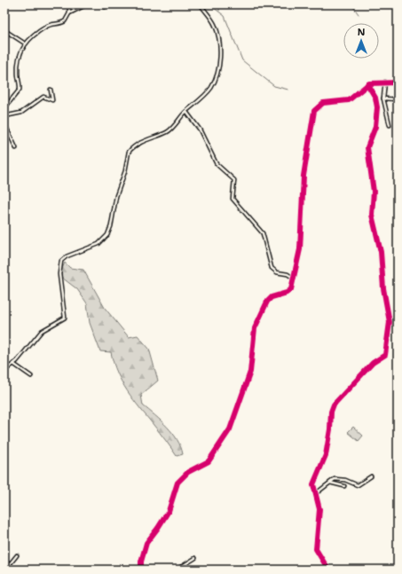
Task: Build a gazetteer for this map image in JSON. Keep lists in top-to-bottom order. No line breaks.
{"north":"top"}
